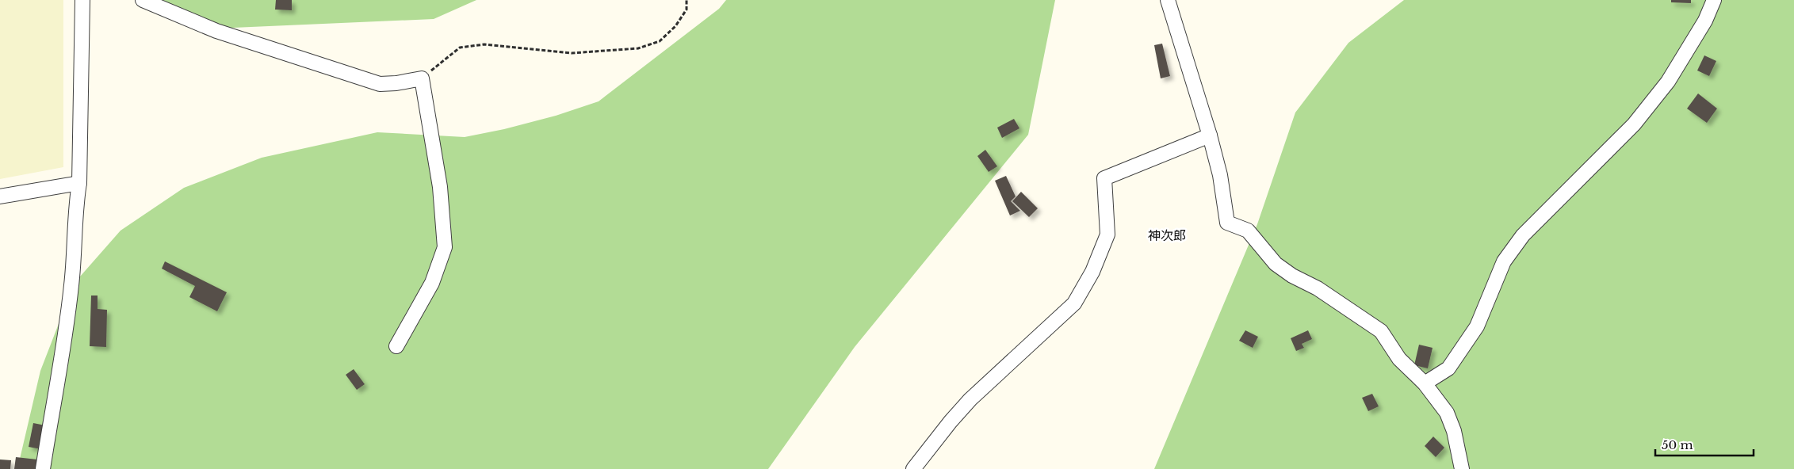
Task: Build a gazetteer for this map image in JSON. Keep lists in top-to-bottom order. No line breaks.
{"districts":["神次郎"],"scale_bar":"50 m"}
